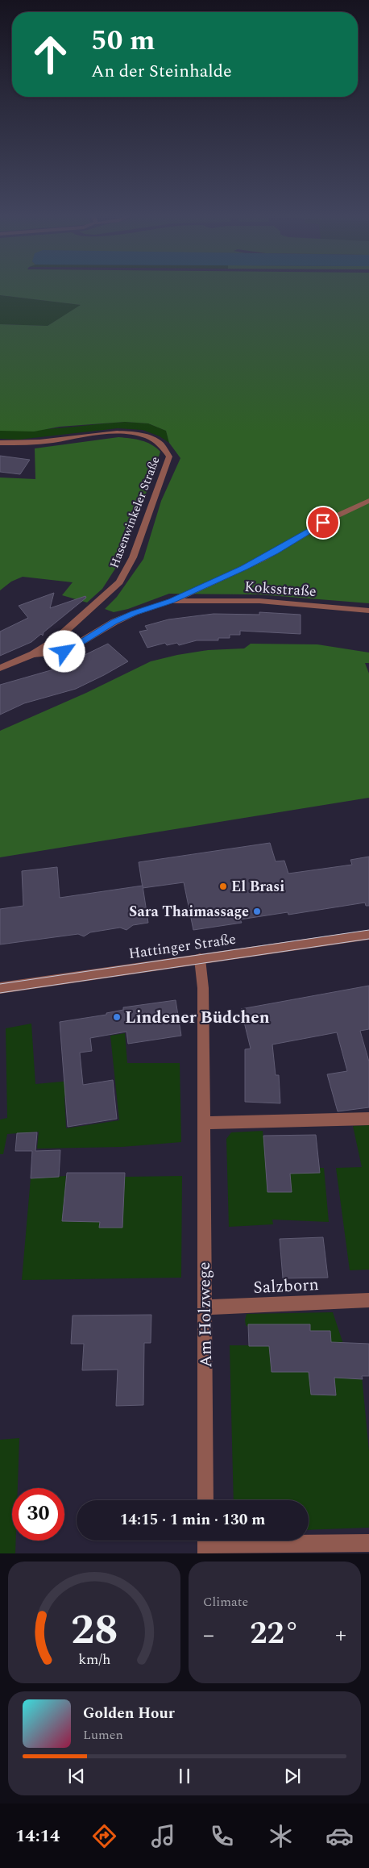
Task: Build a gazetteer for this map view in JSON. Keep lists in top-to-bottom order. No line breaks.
{"streets":{"street":["Hasenwinkeler Straße","Koksstraße","Hattinger Straße","Salzborn","Am Holzwege"]},"crossings":[["Hasenwinkeler Straße","Koksstraße"],["Hattinger Straße","Am Holzwege"],["Salzborn","Am Holzwege"]],"places":["El Brasi","Sara Thaimassage","Lindener Büdchen"],"page":{"turn":["50 m","An der Steinhalde"],"limit":"30","trip":"14:15 · 1 min · 130 m","tile":"Climate","heat":["−","22°","+"],"song":["Golden Hour","Lumen"],"tabs":"14:14","gauge":["28","km/h"]}}
